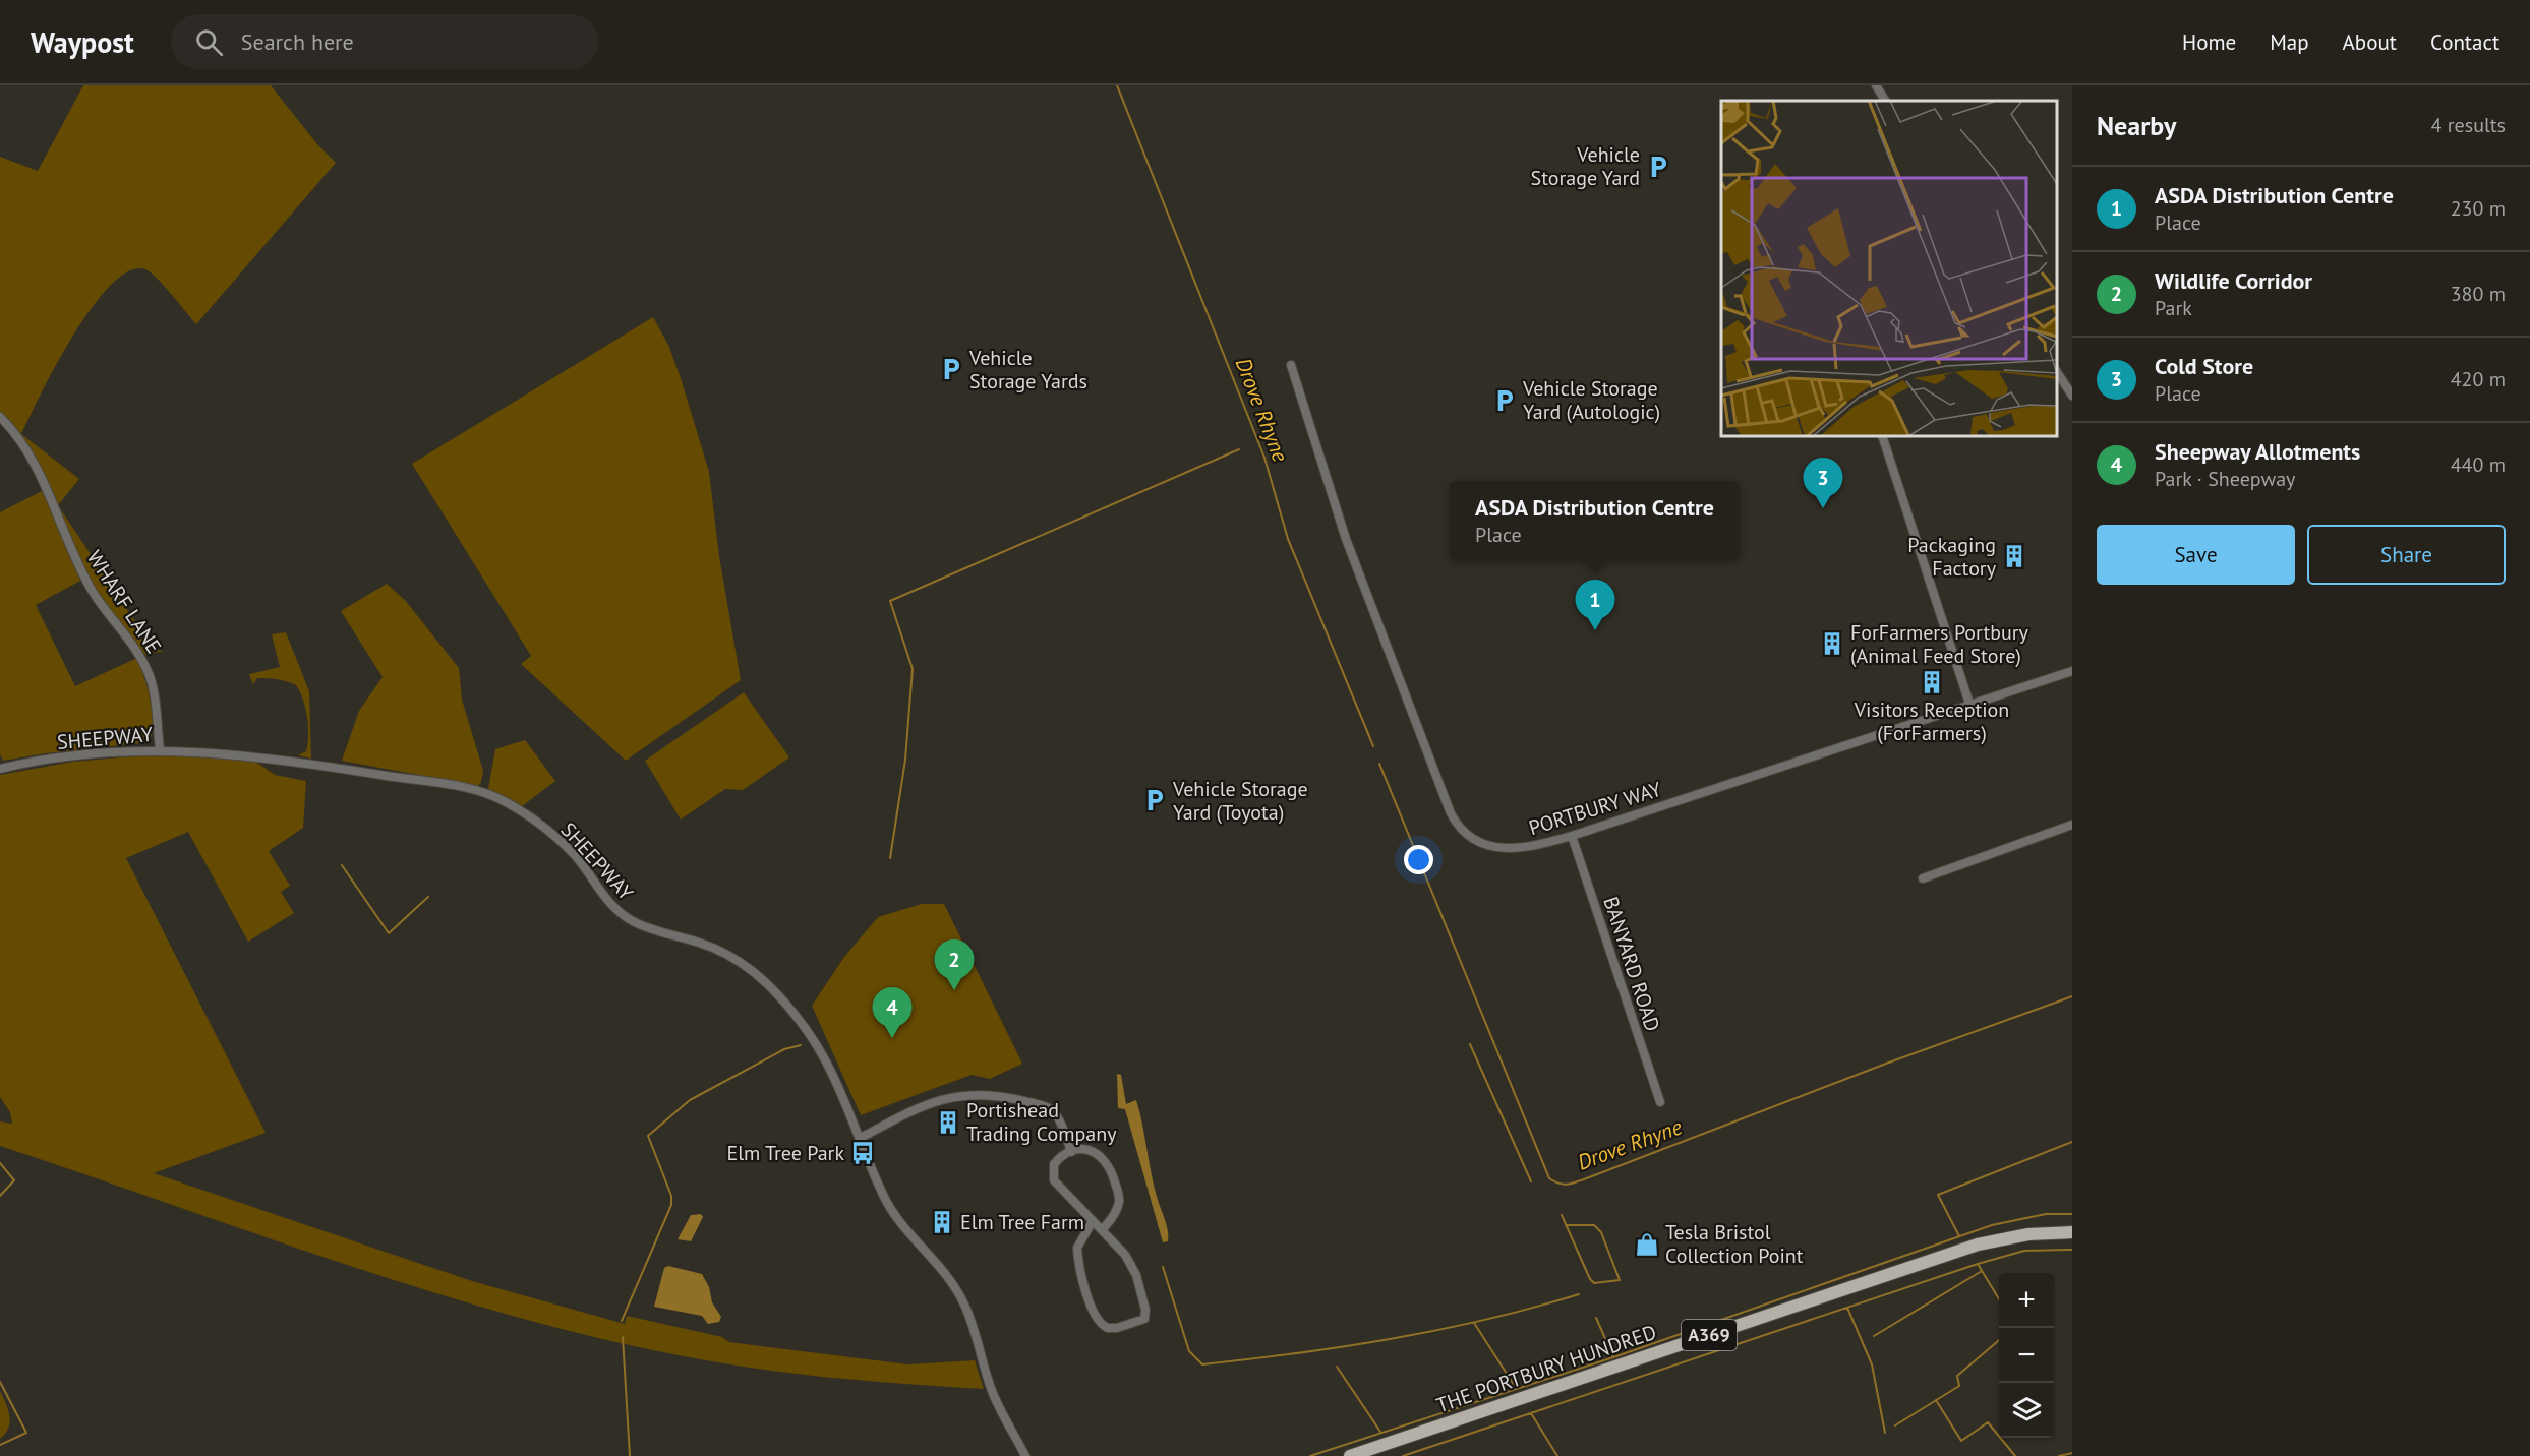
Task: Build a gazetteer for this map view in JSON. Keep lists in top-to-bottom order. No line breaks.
{"streets":{"main road":["A369","THE PORTBURY HUNDRED"],"street":["WHARF LANE","SHEEPWAY","PORTBURY WAY","BANYARD ROAD"]},"crossings":[["WHARF LANE","SHEEPWAY"],["PORTBURY WAY","BANYARD ROAD"]],"water":["Drove Rhyne"],"places":{"parking":["Vehicle Storage Yard","Vehicle Storage Yards","Vehicle Storage Yard (Autologic)","Vehicle Storage Yard (Toyota)"],"building":["Packaging Factory","ForFarmers Portbury (Animal Feed Store)","Visitors Reception (ForFarmers)","Portishead Trading Company","Elm Tree Farm"],"bus stop":["Elm Tree Park"],"shop":["Tesla Bristol Collection Point"]},"page":{"header":"Waypost","search":"Search here","nav":["Home","Map","About","Contact"],"heading":["Nearby","4 results"],"list":[{"mark":"1","name":"ASDA Distribution Centre","note":"Place","value":"230 m"},{"mark":"2","name":"Wildlife Corridor","note":"Park","value":"380 m"},{"mark":"3","name":"Cold Store","note":"Place","value":"420 m"},{"mark":"4","name":"Sheepway Allotments","note":"Park · Sheepway","value":"440 m"}],"pins":["3","1","2","4"],"popup":["ASDA Distribution Centre","Place"],"buttons":["Save","Share"],"map_buttons":["+","−"]}}
